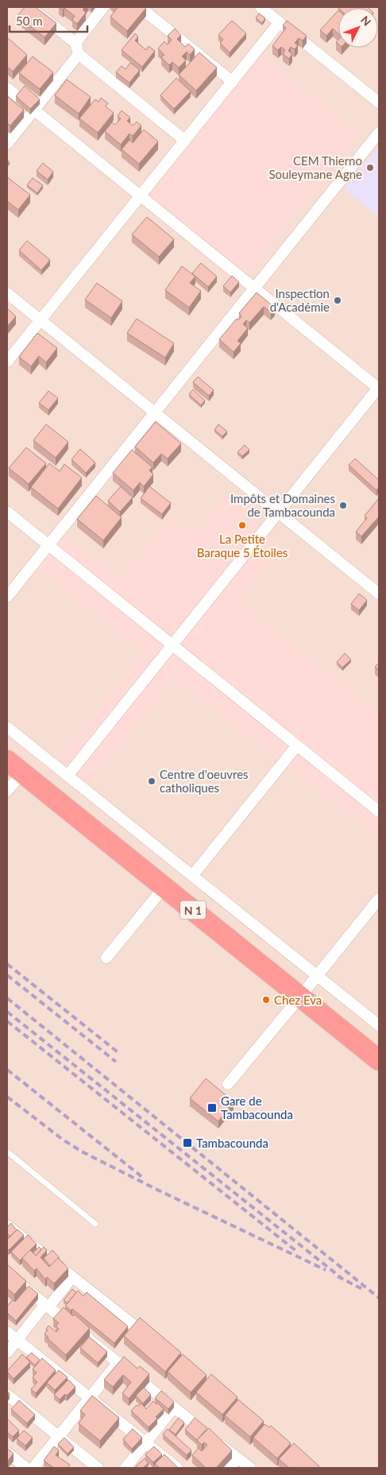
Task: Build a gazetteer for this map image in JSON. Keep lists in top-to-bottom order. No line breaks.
{"streets":{"highway":["N 1"]},"places":{"other":["CEM Thierno Souleymane Agne","Inspection d'Académie","Impôts et Domaines de Tambacounda","La Petite Baraque 5 Étoiles","Centre d'oeuvres catholiques","Chez Eva"],"transit":["Gare de Tambacounda","Tambacounda"]},"scale_bar":"50 m","north":"top right"}
